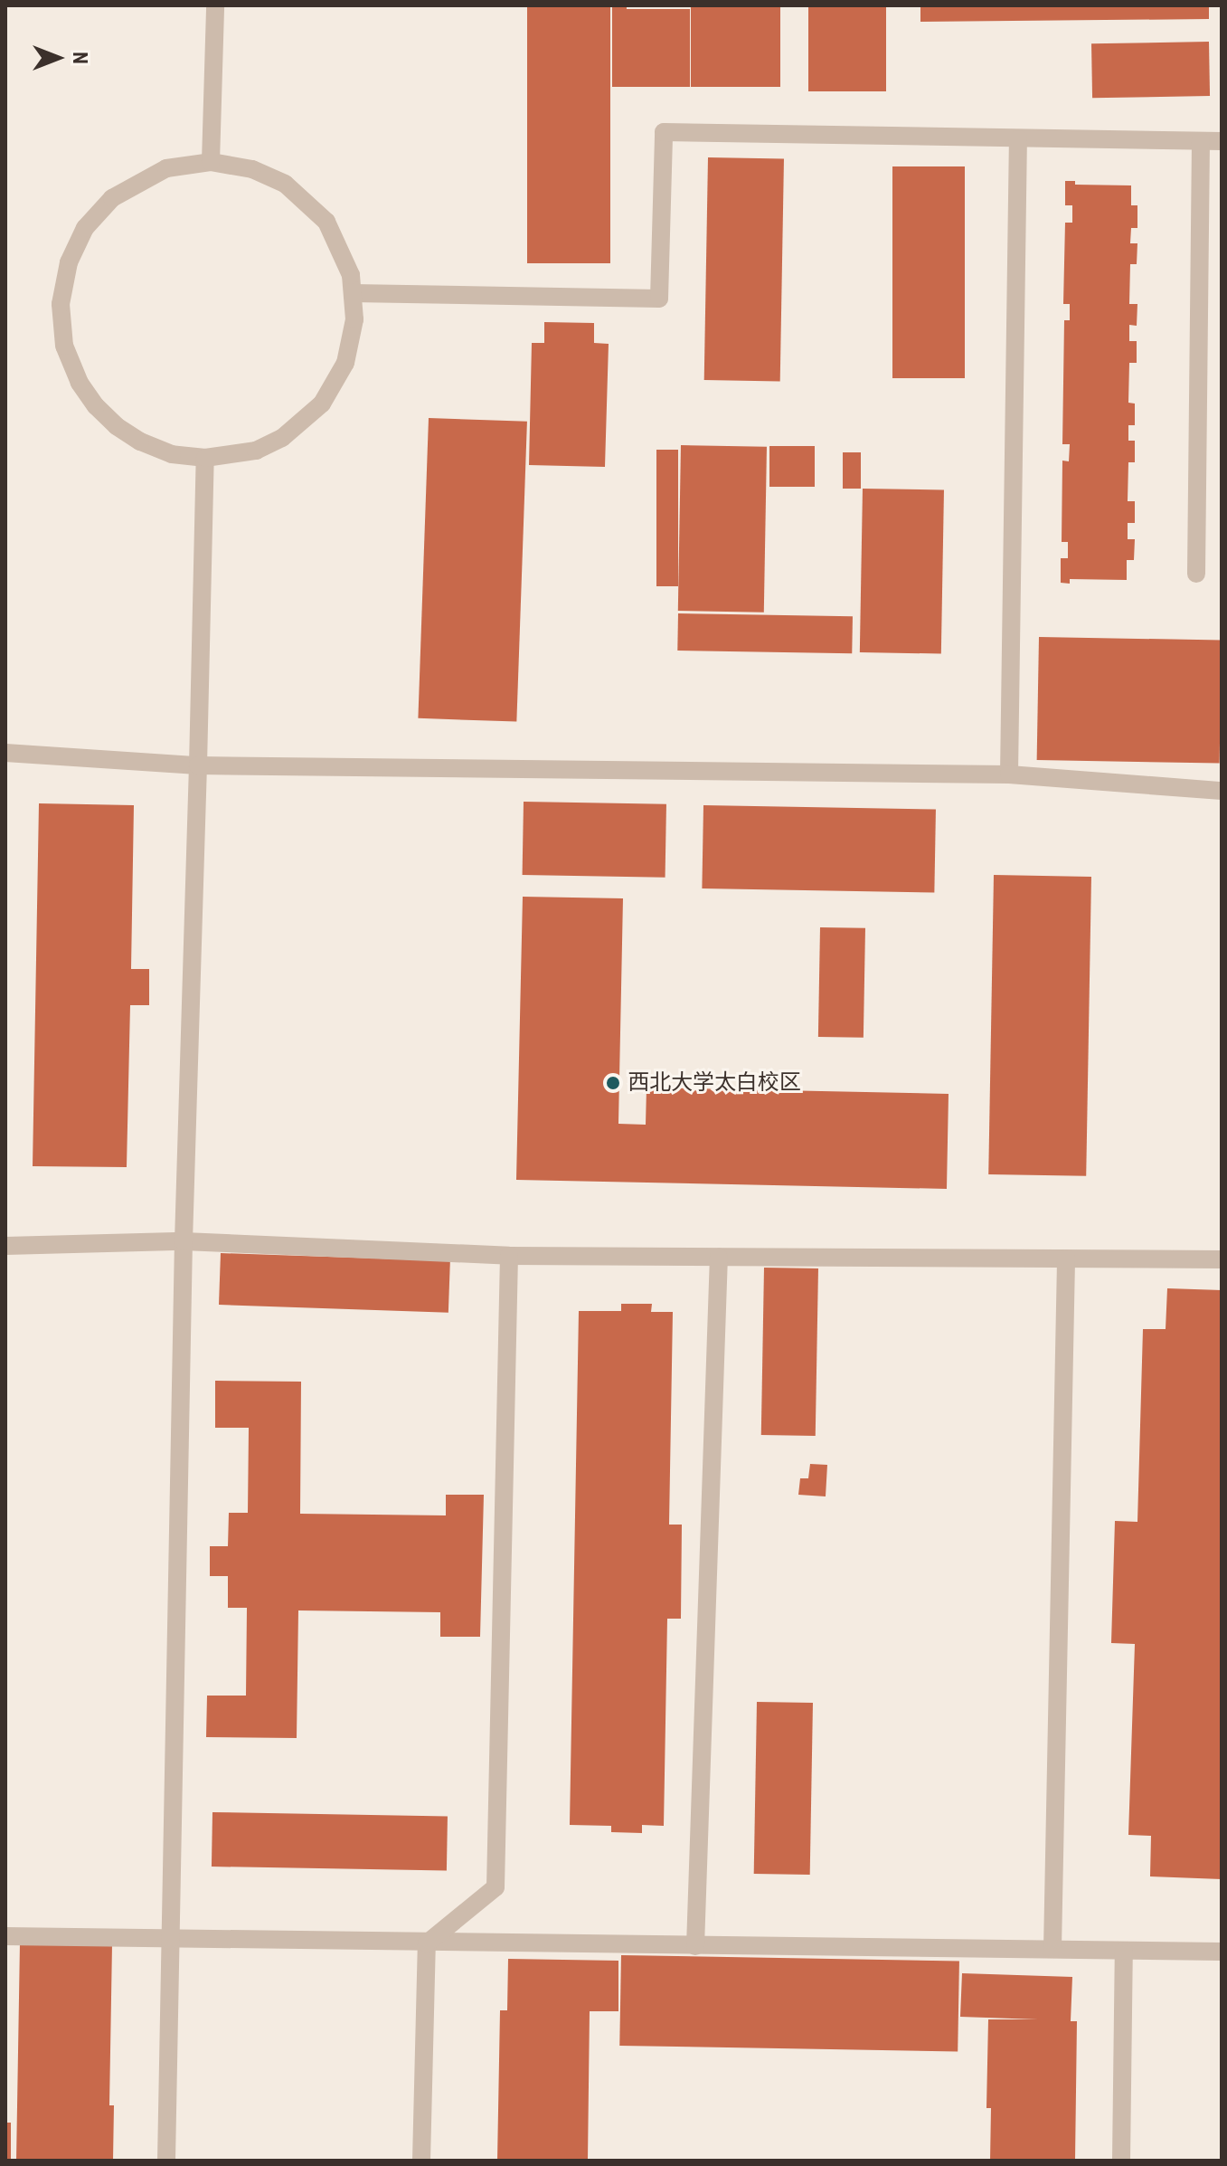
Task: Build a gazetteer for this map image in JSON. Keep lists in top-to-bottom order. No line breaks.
{"places":["西北大学太白校区"],"north":"right"}
